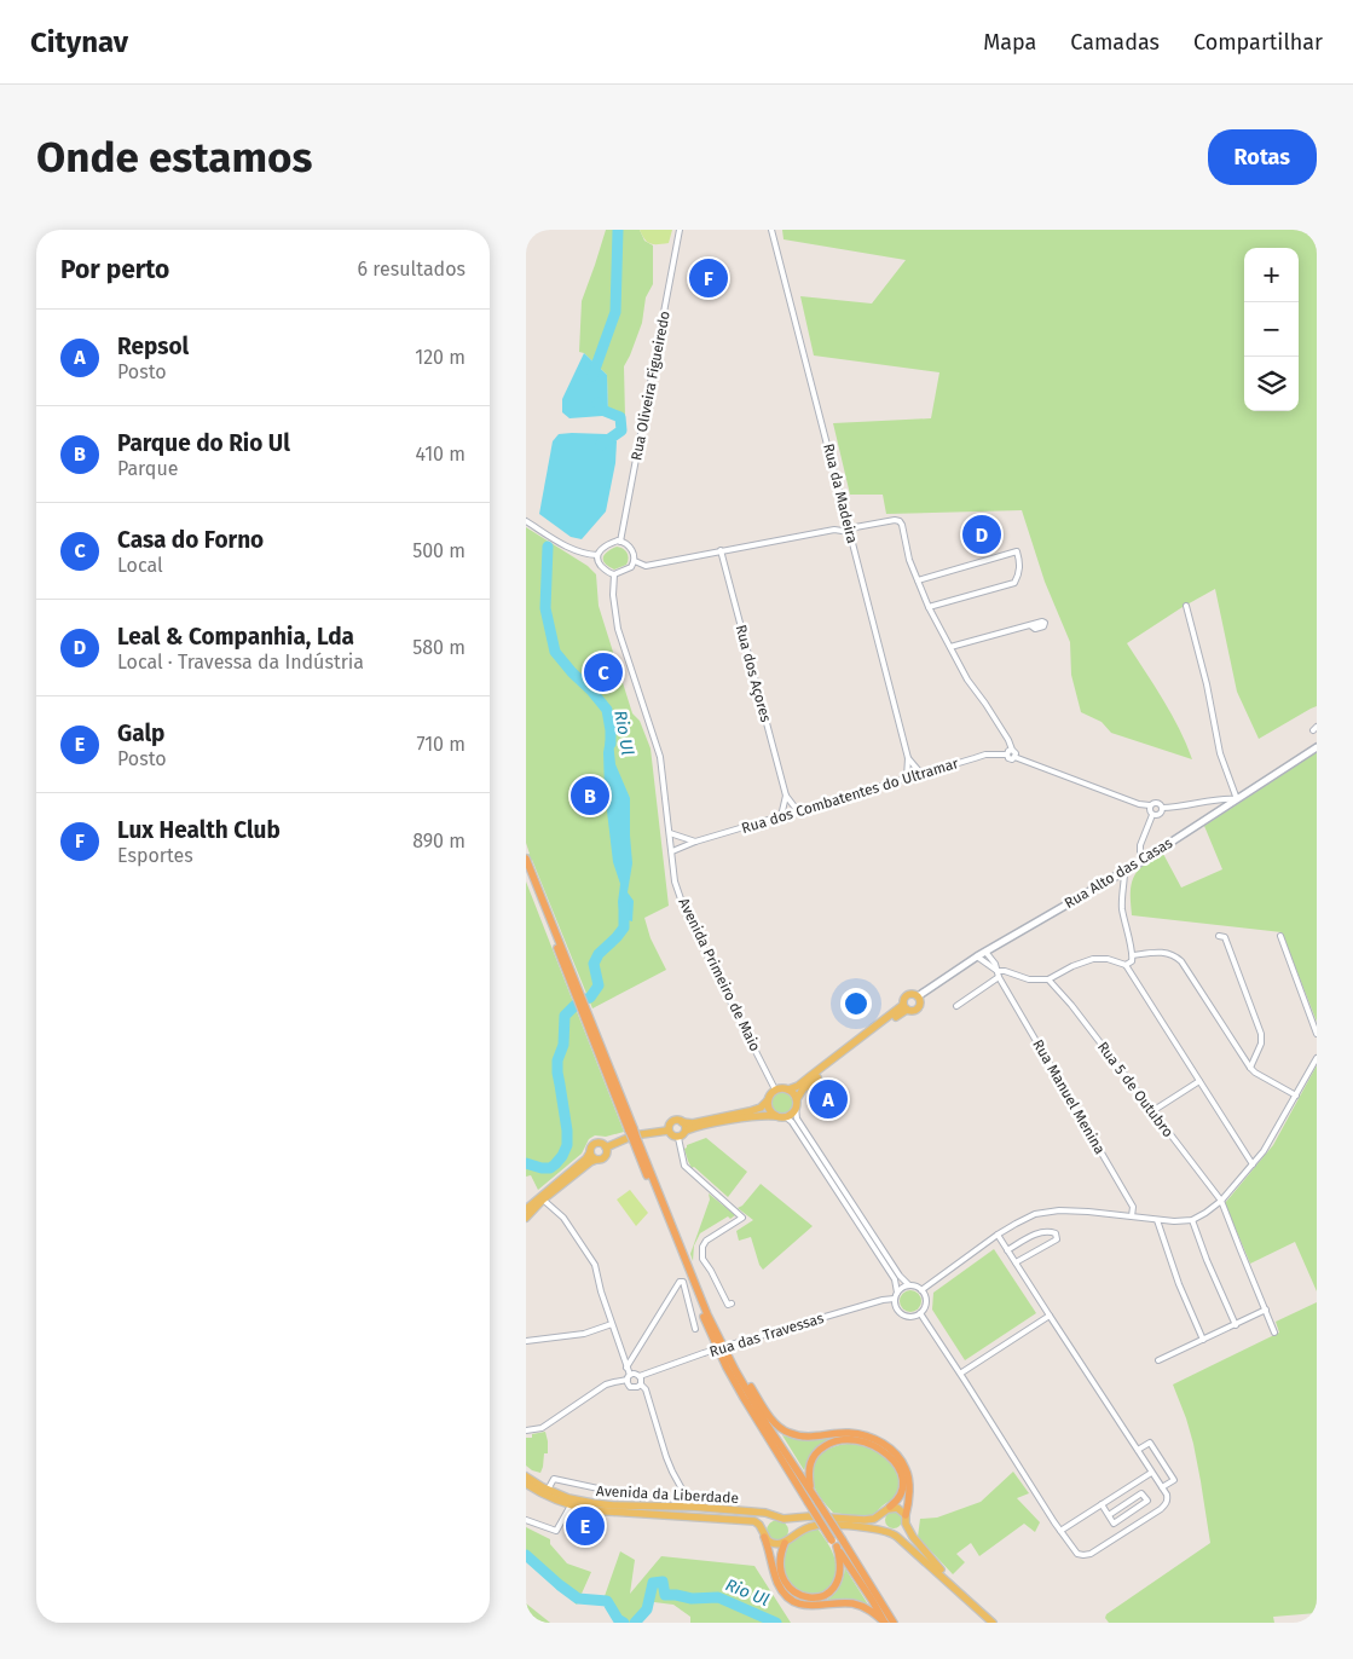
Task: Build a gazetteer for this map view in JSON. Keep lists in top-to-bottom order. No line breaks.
{"streets":{"main road":["Rua Alto das Casas","Avenida da Liberdade"],"street":["Rua Oliveira Figueiredo","Rua da Madeira","Rua dos Açores","Rua dos Combatentes do Ultramar","Avenida Primeiro de Maio","Rua 5 de Outubro","Rua Manuel Menina","Rua das Travessas"]},"crossings":[["Rua Oliveira Figueiredo","Avenida Primeiro de Maio"],["Rua da Madeira","Rua dos Combatentes do Ultramar"],["Rua dos Açores","Rua dos Combatentes do Ultramar"],["Rua dos Combatentes do Ultramar","Avenida Primeiro de Maio"],["Rua Alto das Casas","Rua Manuel Menina"]],"water":["Rio Ul"],"page":{"header":"Citynav","nav":["Mapa","Camadas","Compartilhar"],"buttons":"Rotas","title":"Onde estamos","heading":["Por perto","6 resultados"],"map_buttons":["+","−"],"pins":["F","D","C","B","A","E"],"list":[{"mark":"A","name":"Repsol","note":"Posto","value":"120 m"},{"mark":"B","name":"Parque do Rio Ul","note":"Parque","value":"410 m"},{"mark":"C","name":"Casa do Forno","note":"Local","value":"500 m"},{"mark":"D","name":"Leal & Companhia, Lda","note":"Local · Travessa da Indústria","value":"580 m"},{"mark":"E","name":"Galp","note":"Posto","value":"710 m"},{"mark":"F","name":"Lux Health Club","note":"Esportes","value":"890 m"}]}}
